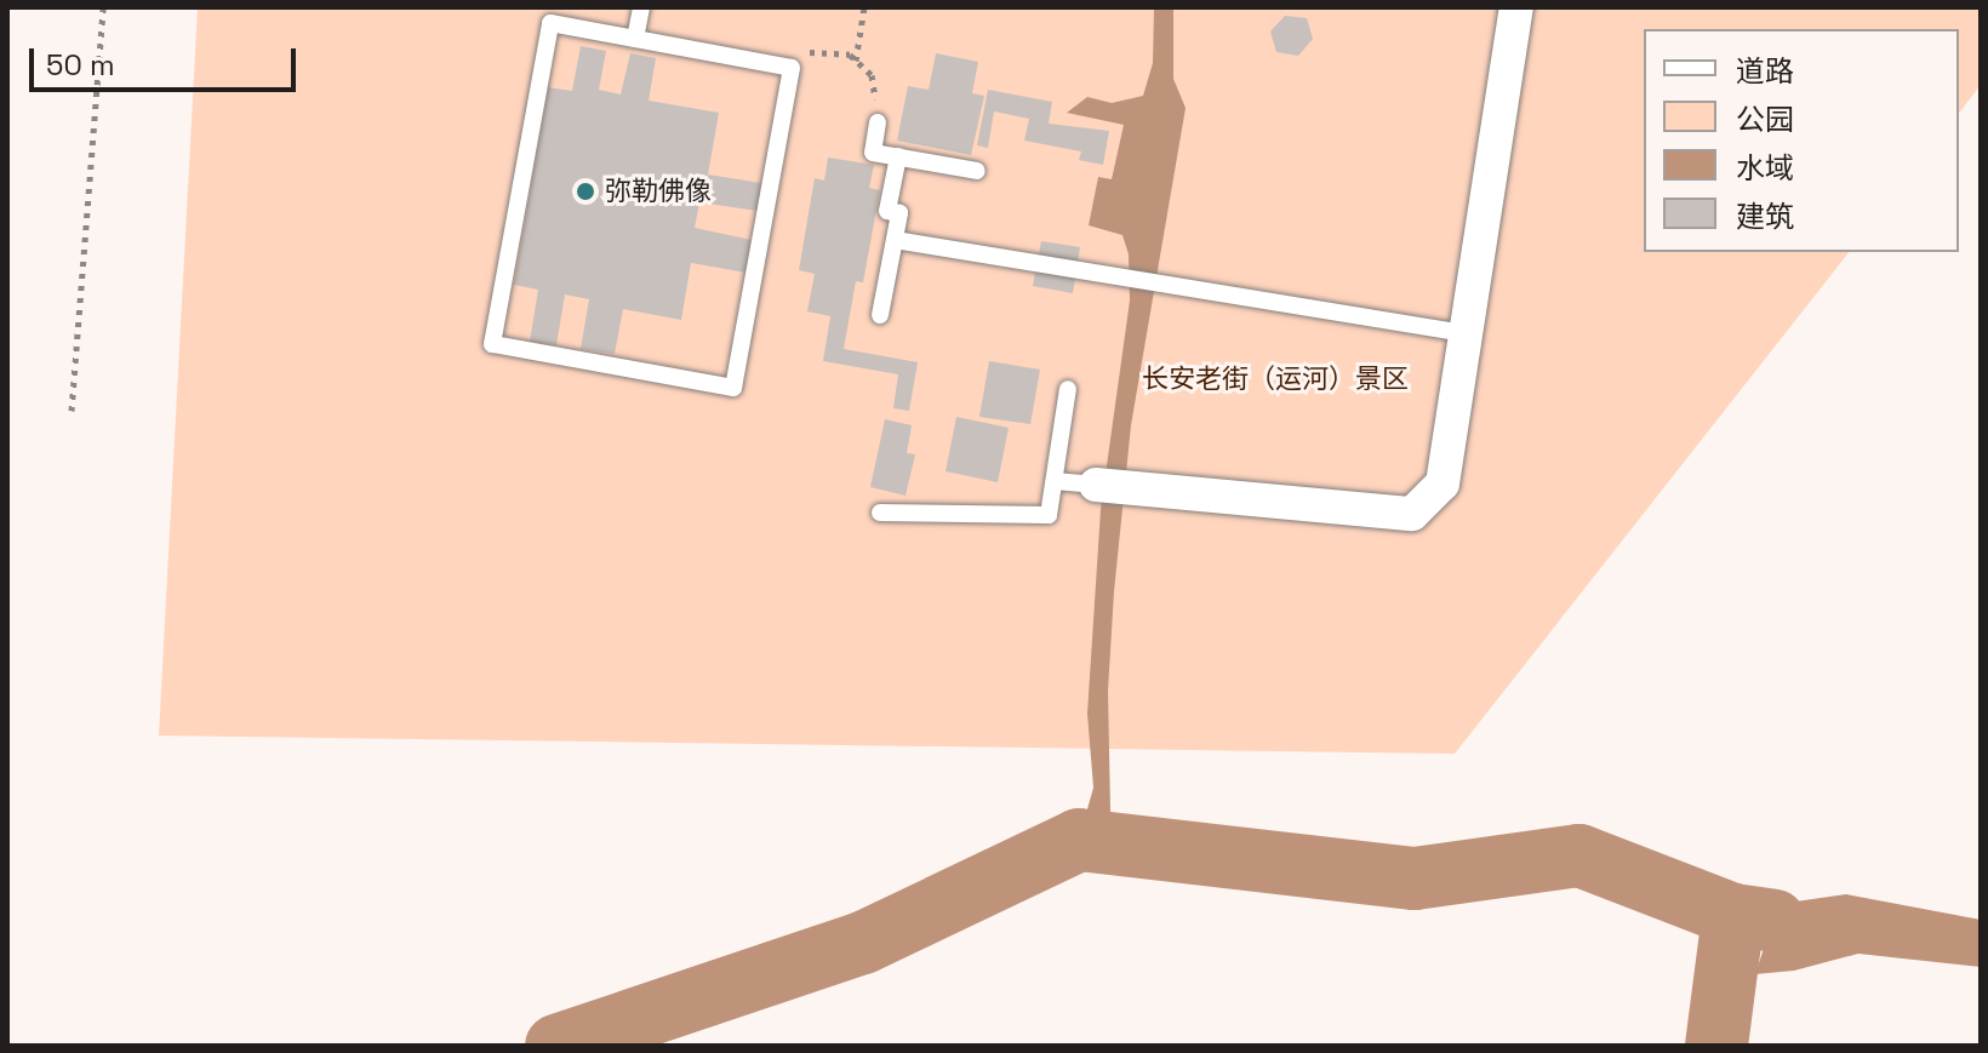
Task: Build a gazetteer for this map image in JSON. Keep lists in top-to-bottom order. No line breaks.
{"parks":["长安老街（运河）景区"],"places":["弥勒佛像"],"legend":["道路","公园","水域","建筑"],"scale_bar":"50 m"}
